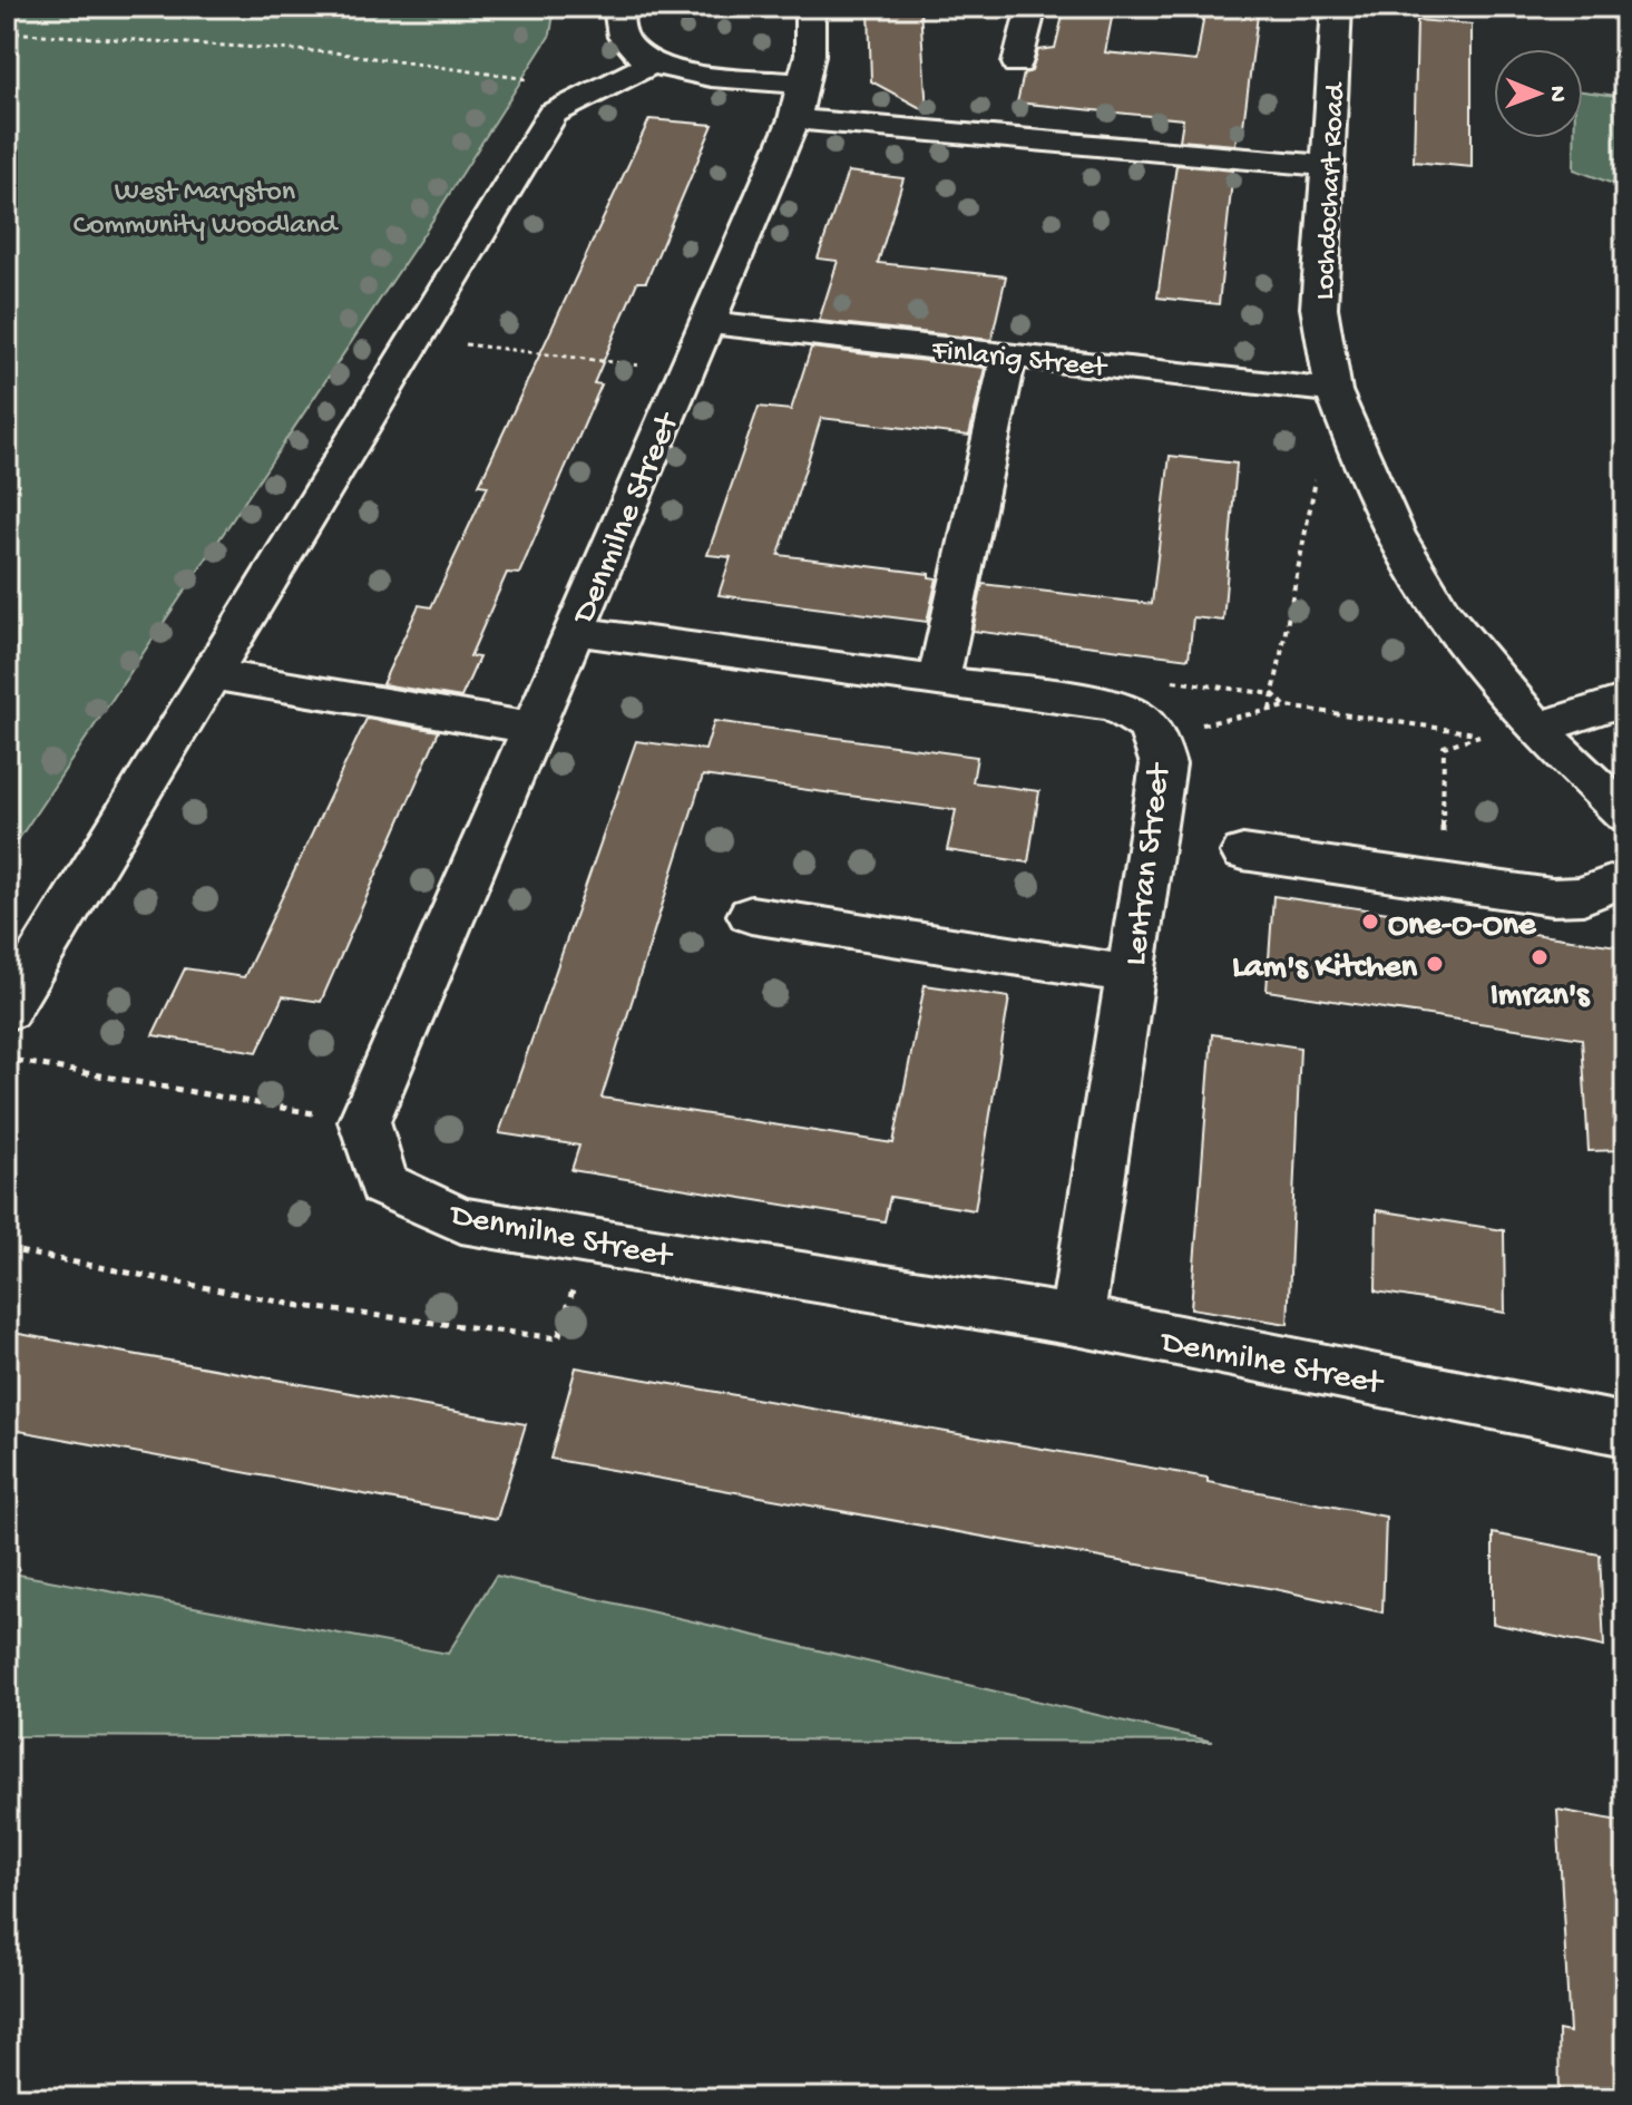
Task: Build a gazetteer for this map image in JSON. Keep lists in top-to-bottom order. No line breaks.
{"streets":{"street":["Lochdochart Road","Finlarig Street","Denmilne Street","Lentran Street"]},"crossings":[["Lochdochart Road","Finlarig Street"],["Finlarig Street","Denmilne Street"],["Denmilne Street","Lentran Street"]],"parks":["West Maryston Community Woodland"],"places":["One-O-One","Imran's","Lam's Kitchen"],"north":"right"}
